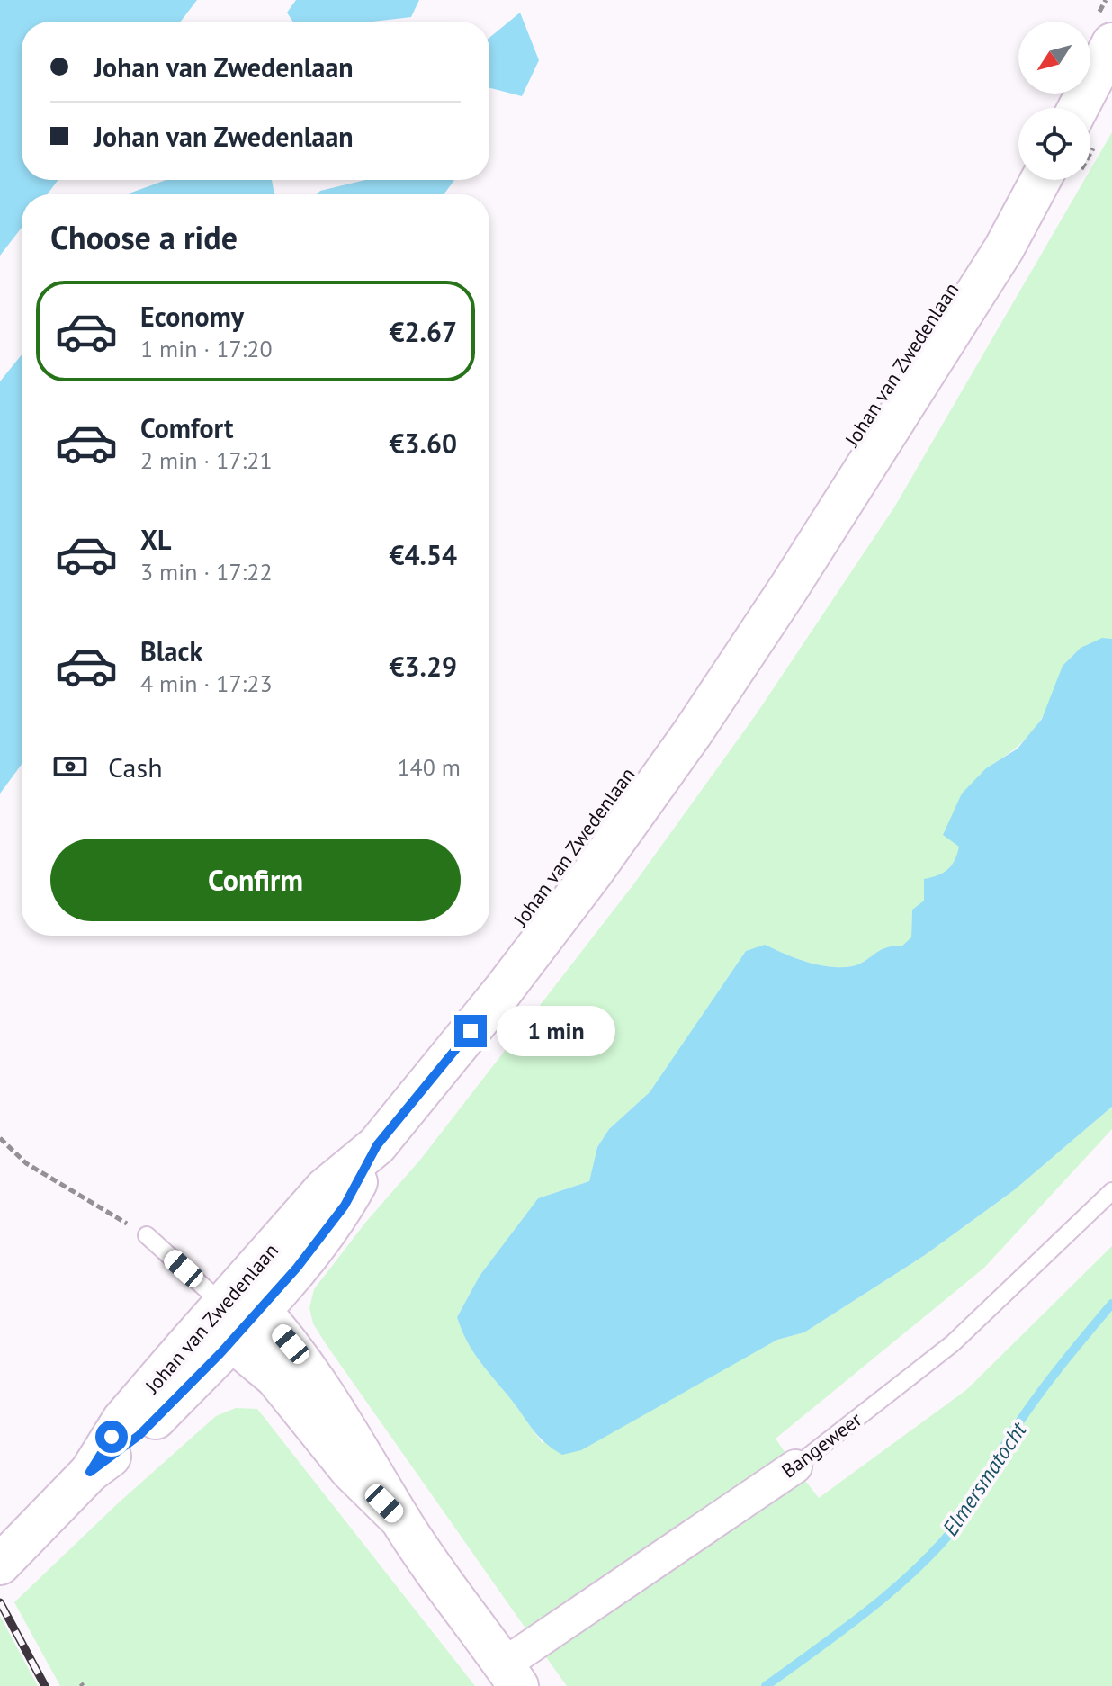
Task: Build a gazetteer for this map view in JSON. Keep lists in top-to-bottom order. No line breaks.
{"streets":{"main road":["Johan van Zwedenlaan","Bangeweer"]},"crossings":[["Johan van Zwedenlaan","Bangeweer"]],"water":["Elmersmatocht"],"north":"bottom left","page":{"banner":["Johan van Zwedenlaan","Johan van Zwedenlaan"],"heading":"Choose a ride","list":[{"name":"Economy","note":"1 min · 17:20","value":"€2.67"},{"name":"Comfort","note":"2 min · 17:21","value":"€3.60"},{"name":"XL","note":"3 min · 17:22","value":"€4.54"},{"name":"Black","note":"4 min · 17:23","value":"€3.29"}],"pay":["Cash","140 m"],"buttons":"Confirm","bubble":"1 min"}}
